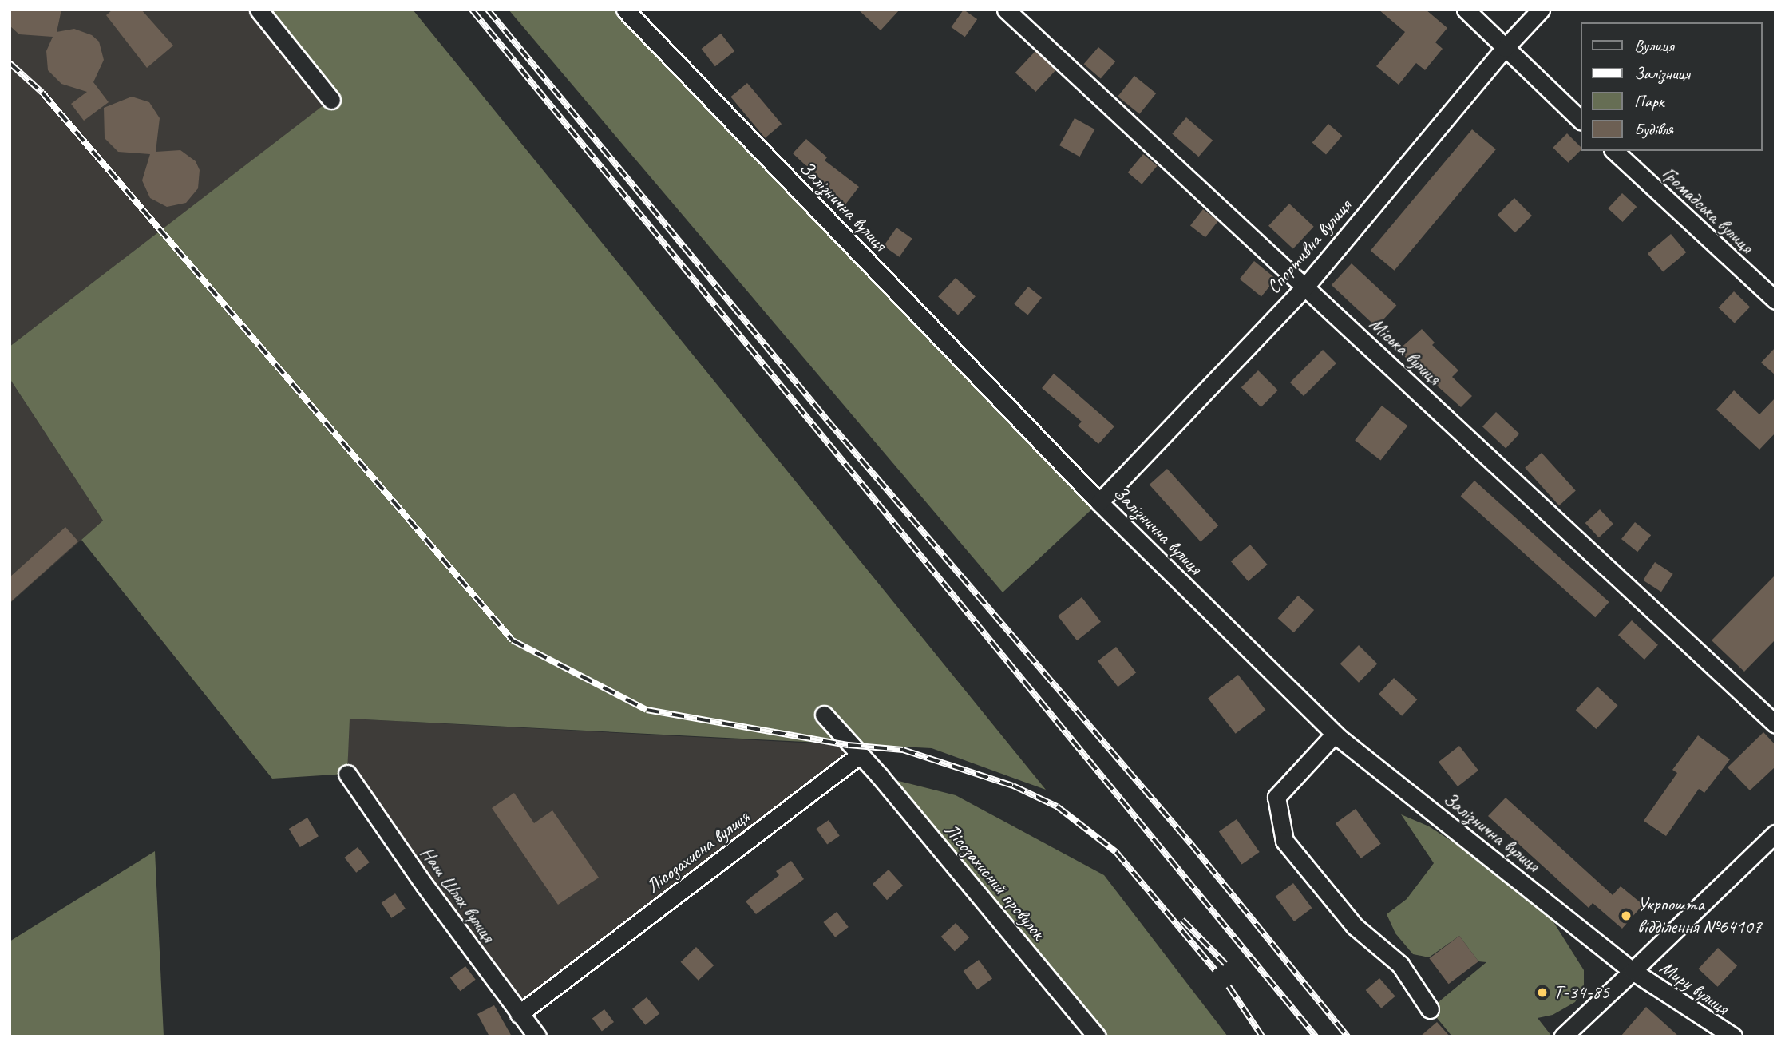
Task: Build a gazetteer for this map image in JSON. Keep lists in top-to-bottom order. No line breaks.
{"streets":{"street":["Залізнична вулиця","Громадська вулиця","Спортивна вулиця","Міська вулиця","Лісозахисна вулиця","Лісозахисний провулок","Наш Шлях вулиця","Миру вулиця"]},"crossings":[["Залізнична вулиця","Спортивна вулиця"],["Залізнична вулиця","Миру вулиця"],["Спортивна вулиця","Міська вулиця"],["Лісозахисна вулиця","Лісозахисний провулок"],["Лісозахисна вулиця","Наш Шлях вулиця"]],"places":["Укрпошта відділення №64107","Т-34-85"],"legend":["Вулиця","Залізниця","Парк","Будівля"]}
